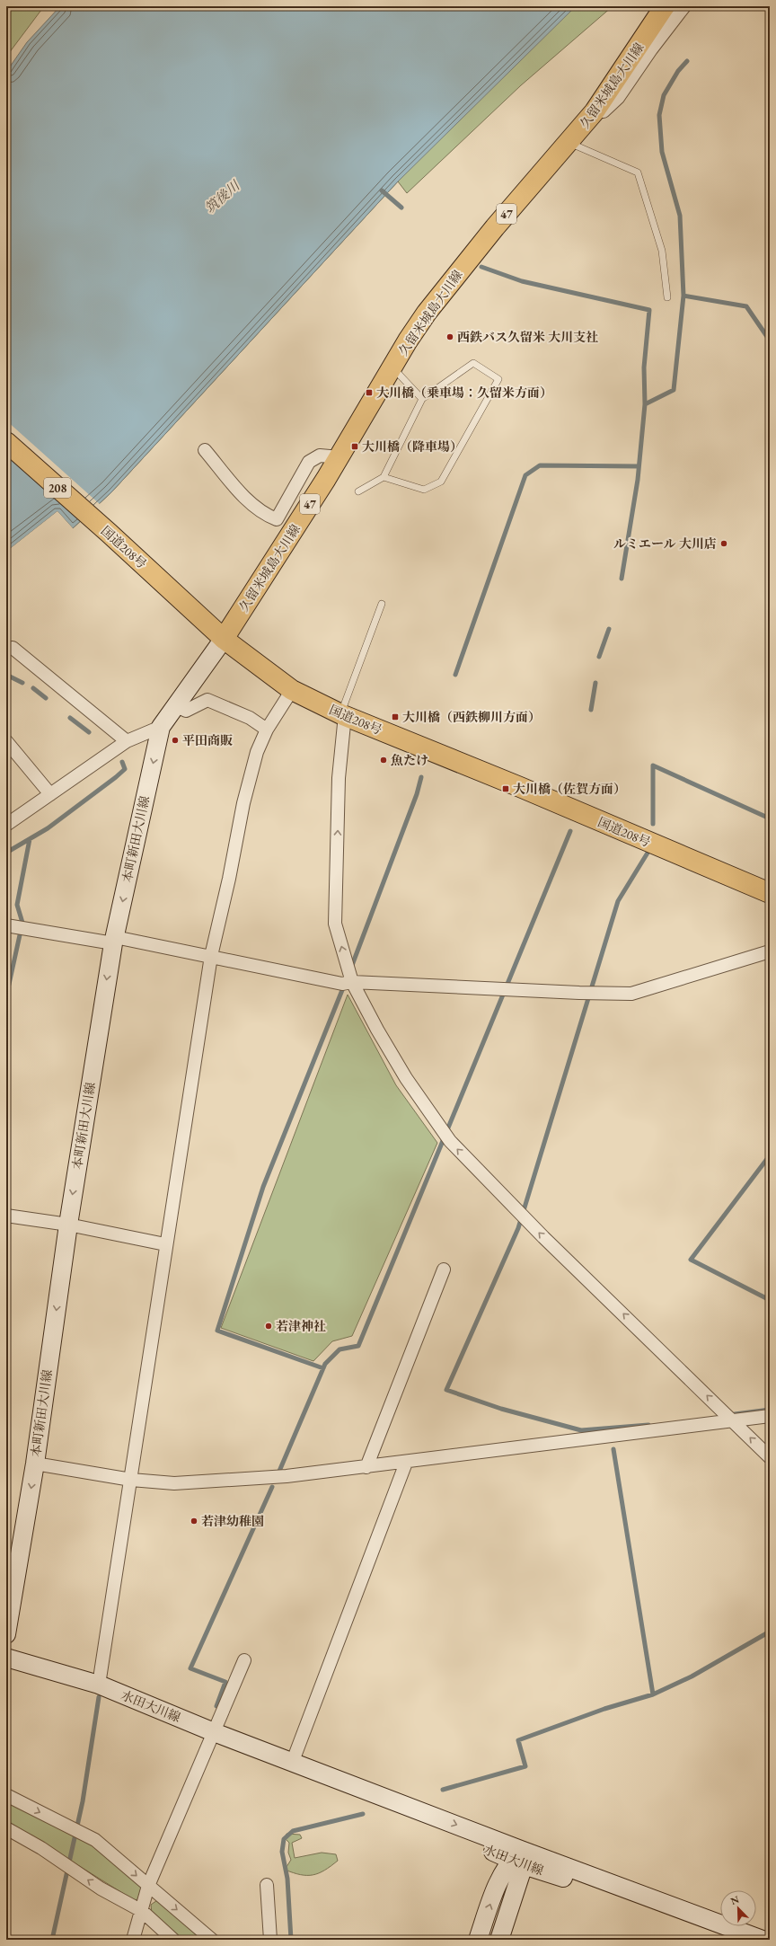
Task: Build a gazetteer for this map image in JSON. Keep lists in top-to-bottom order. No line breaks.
{"streets":{"main road":["久留米城島大川線","47","208","国道208号","本町新田大川線","水田大川線"]},"crossings":[["久留米城島大川線","国道208号"],["久留米城島大川線","本町新田大川線"],["国道208号","本町新田大川線"]],"one_way":["本町新田大川線"],"water":["筑後川"],"places":{"other":["西鉄バス久留米 大川支社","ルミエール 大川店","平田商販","魚たけ","若津神社","若津幼稚園"],"transit":["大川橋（乗車場：久留米方面）","大川橋（降車場）","大川橋（西鉄柳川方面）","大川橋（佐賀方面）"]},"north":"top left"}
